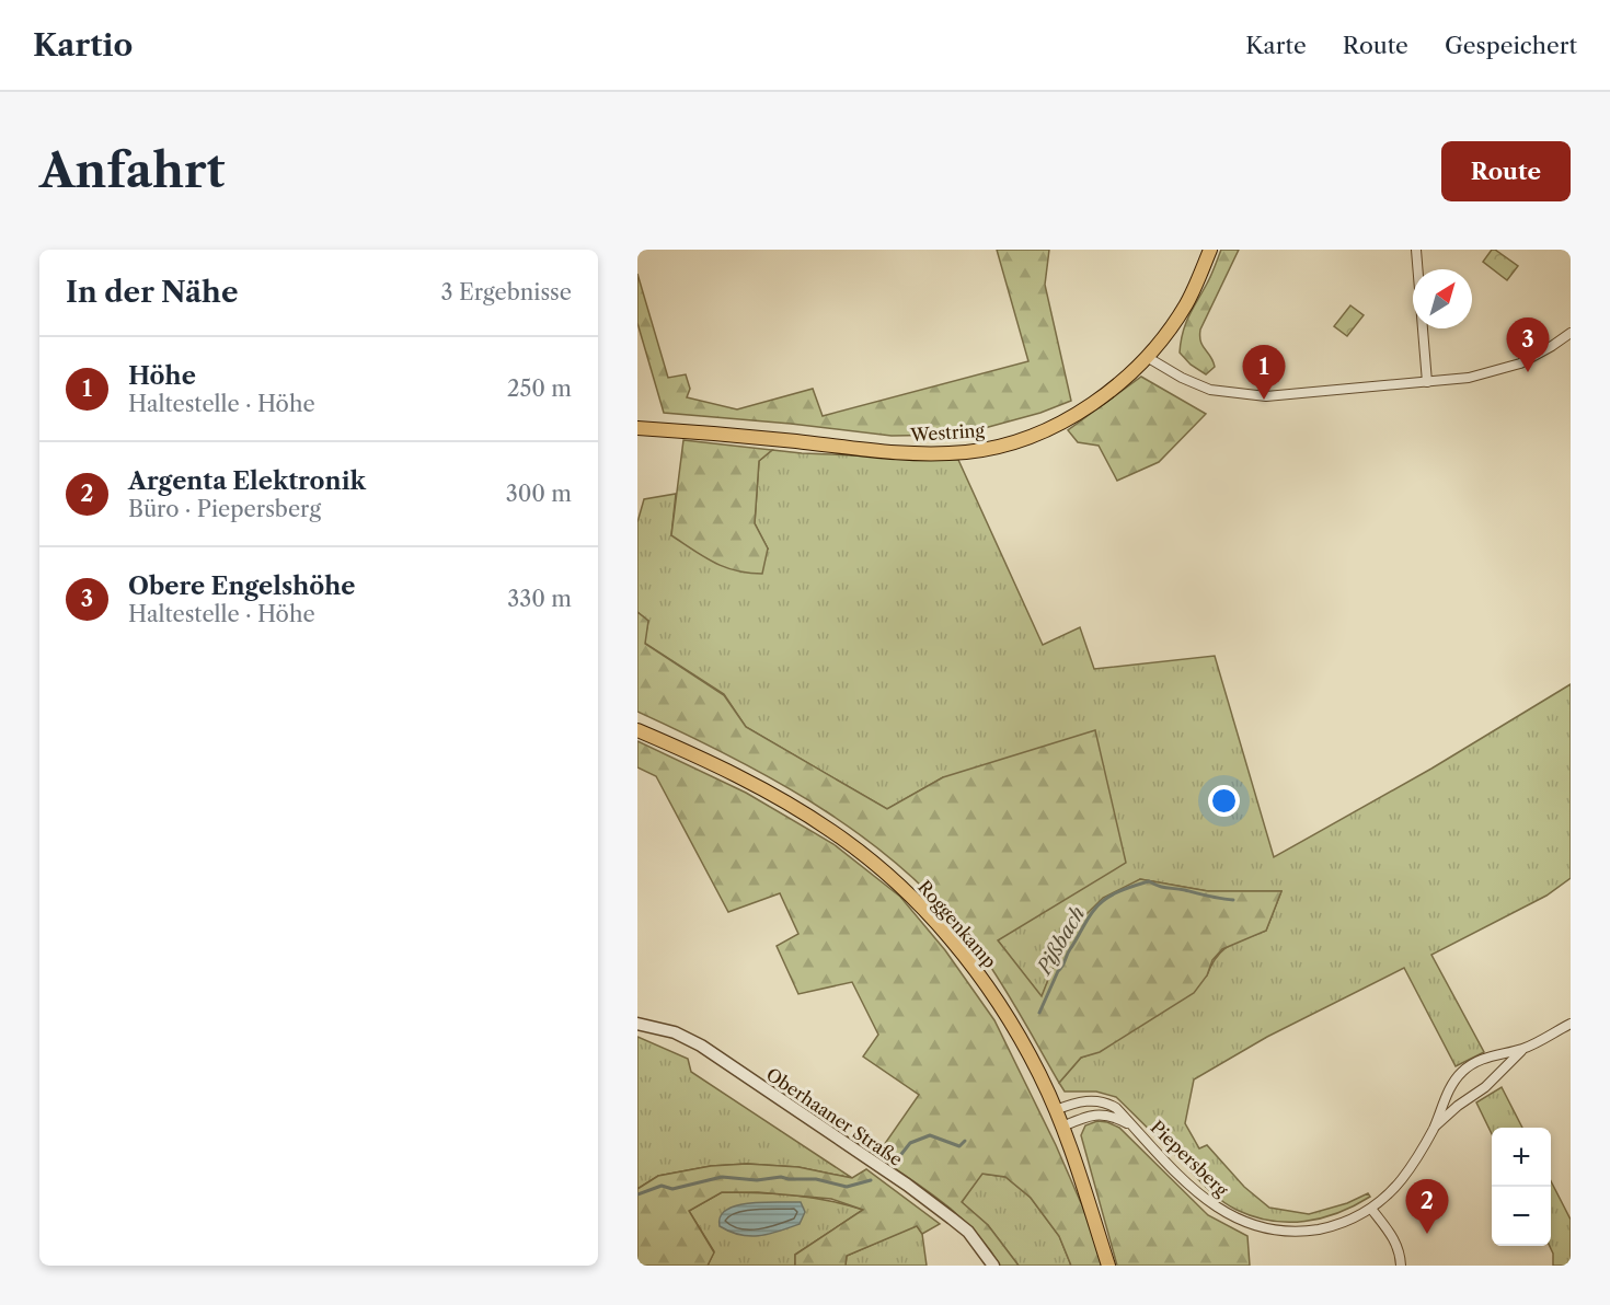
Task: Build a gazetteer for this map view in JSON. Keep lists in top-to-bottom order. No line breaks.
{"streets":{"main road":["Westring","Roggenkamp"],"street":["Oberhaaner Straße","Piepersberg"]},"crossings":[["Roggenkamp","Piepersberg"]],"water":["Pißbach"],"north":"top right","page":{"header":"Kartio","nav":["Karte","Route","Gespeichert"],"buttons":"Route","title":"Anfahrt","heading":["In der Nähe","3 Ergebnisse"],"pins":["3","1","2"],"list":[{"mark":"1","name":"Höhe","note":"Haltestelle · Höhe","value":"250 m"},{"mark":"2","name":"Argenta Elektronik","note":"Büro · Piepersberg","value":"300 m"},{"mark":"3","name":"Obere Engelshöhe","note":"Haltestelle · Höhe","value":"330 m"}],"map_buttons":["+","−"]}}
